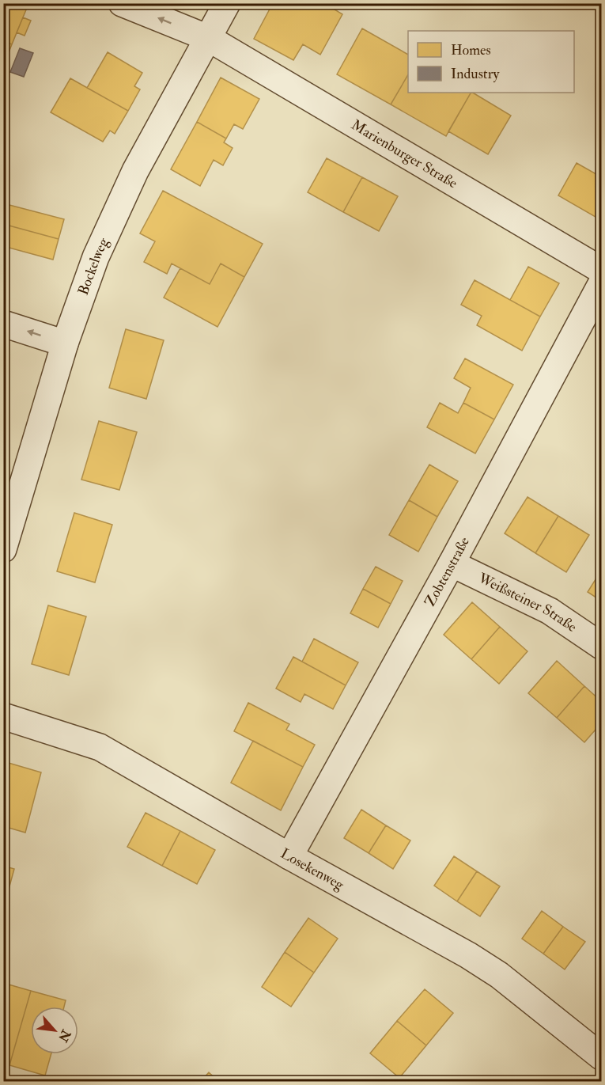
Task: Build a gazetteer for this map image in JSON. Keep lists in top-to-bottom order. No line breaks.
{"streets":{"street":["Marienburger Straße","Bockelweg","Zobtenstraße","Weißsteiner Straße","Losekenweg"]},"crossings":[["Marienburger Straße","Bockelweg"],["Zobtenstraße","Weißsteiner Straße"],["Zobtenstraße","Losekenweg"]],"legend":["Homes","Industry"],"north":"bottom right"}
